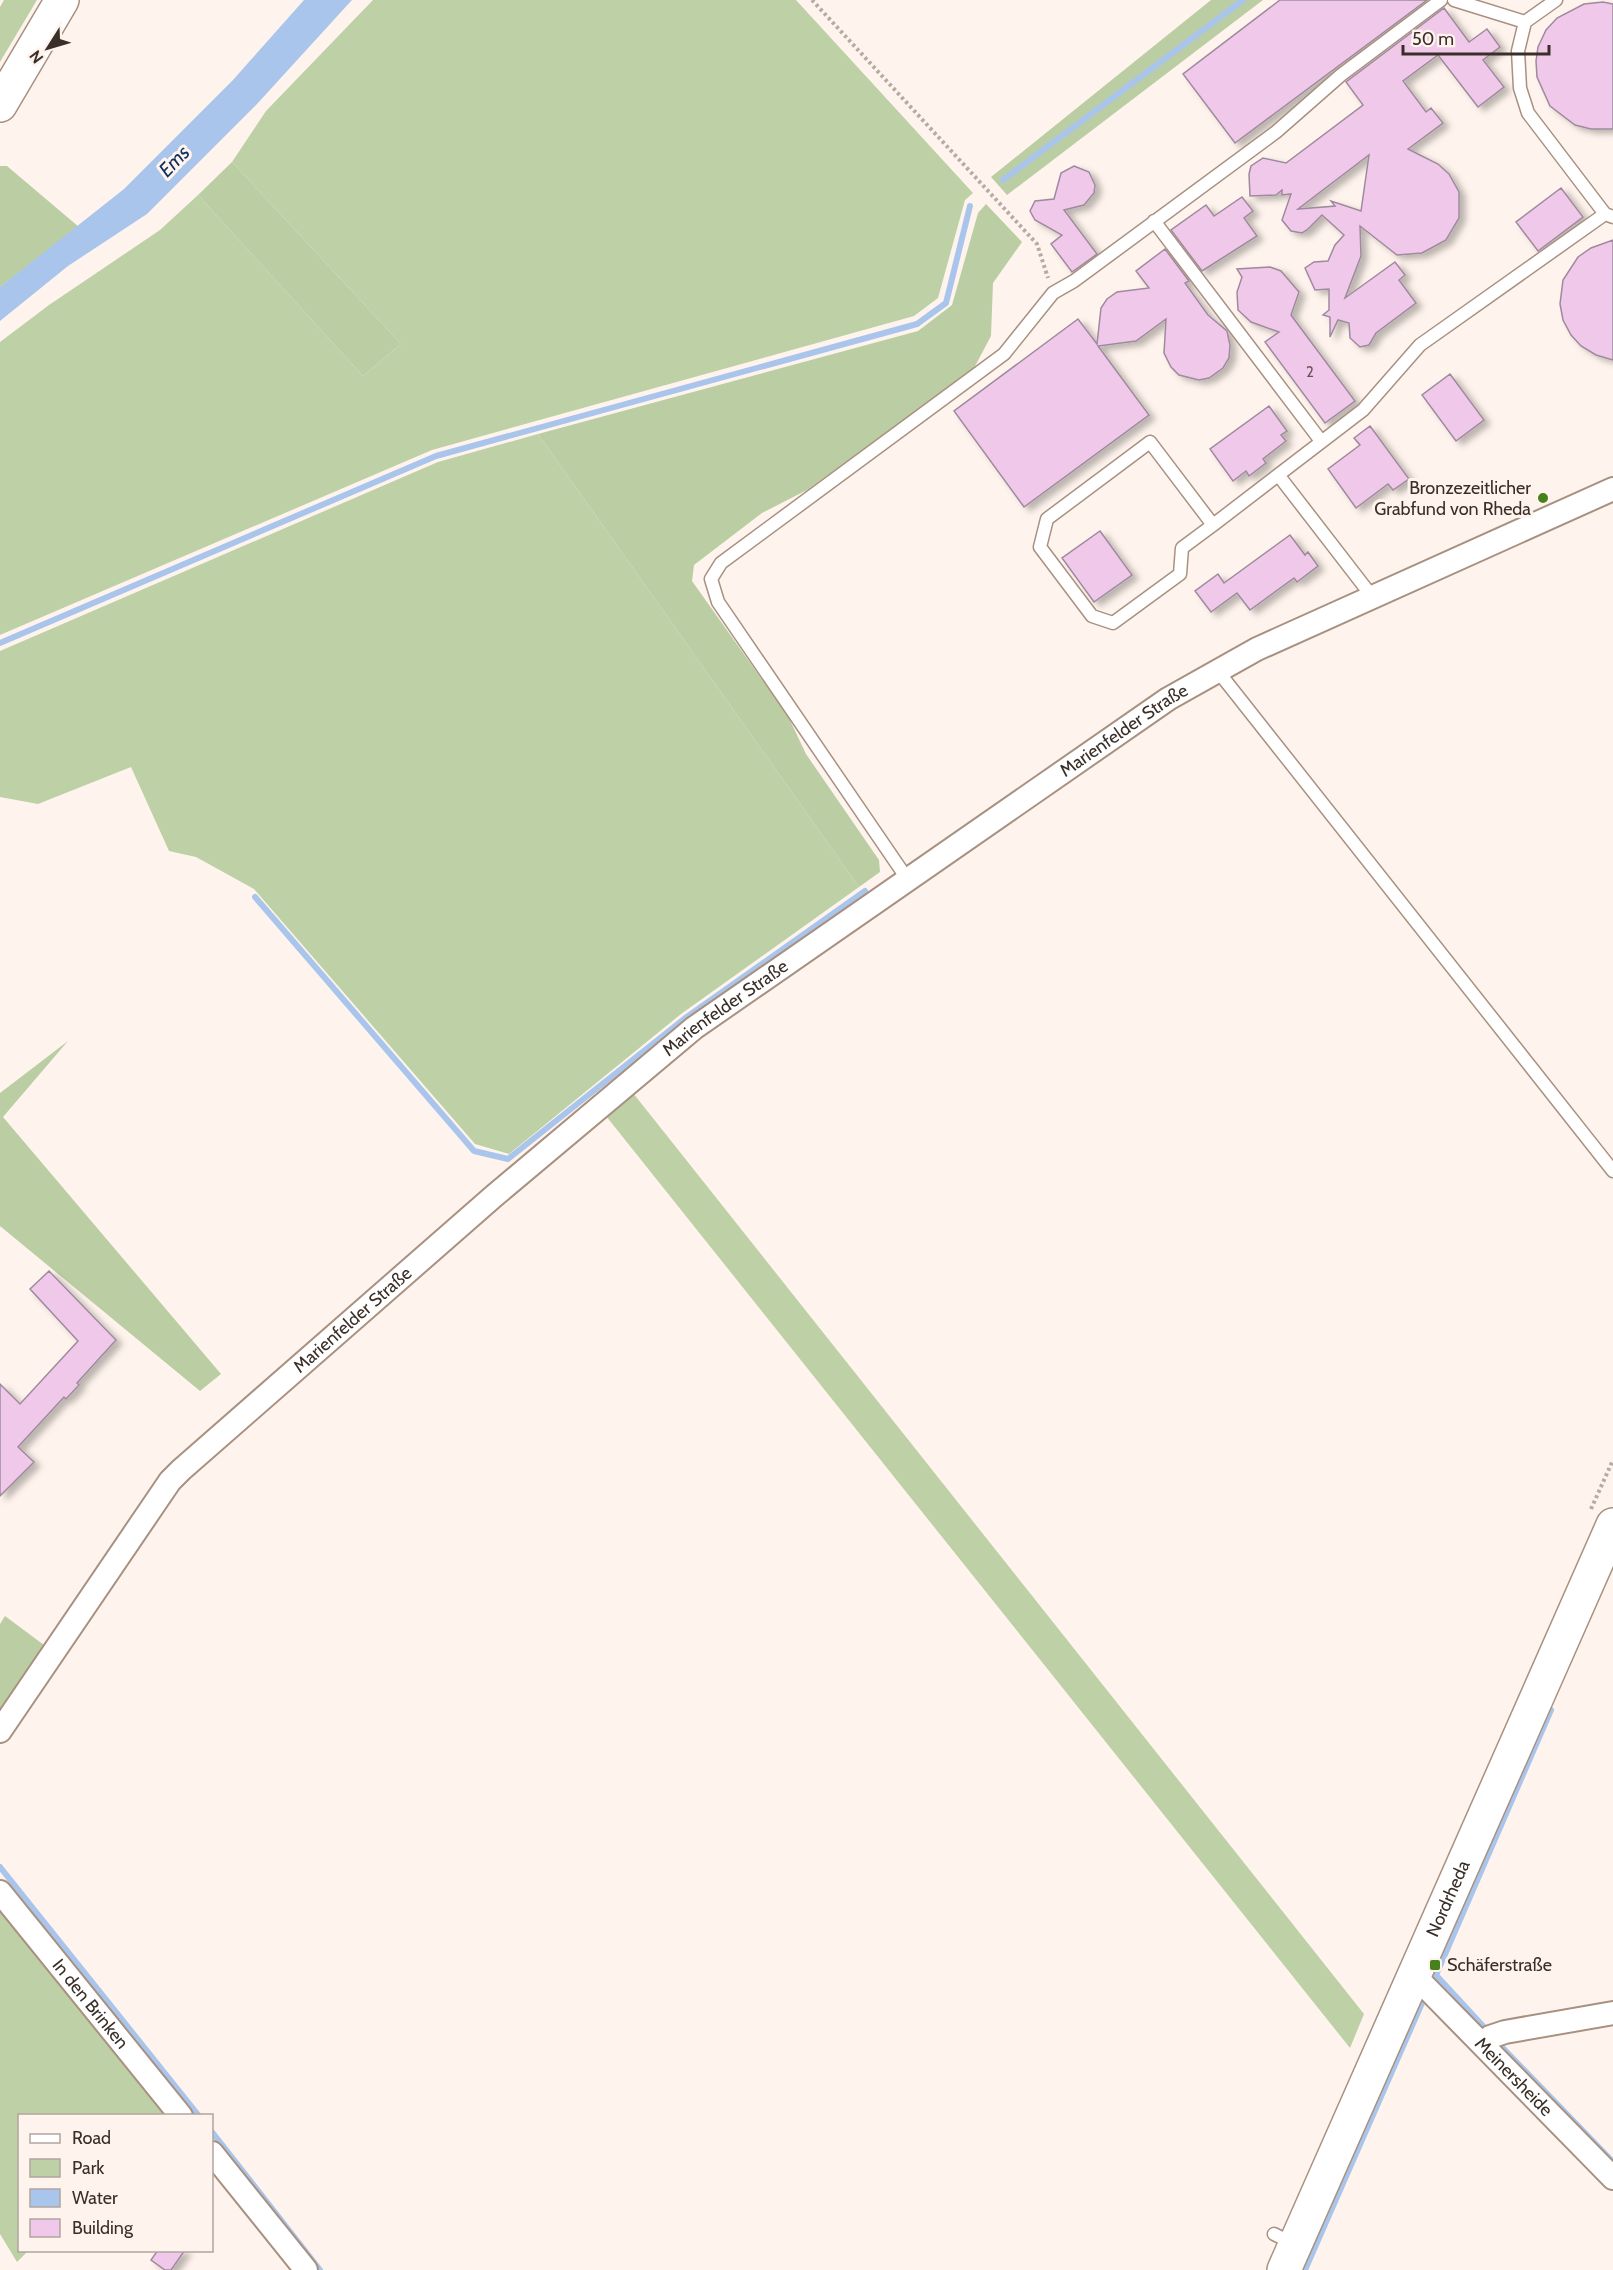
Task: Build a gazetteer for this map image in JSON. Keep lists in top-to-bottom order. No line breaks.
{"streets":{"main road":["Nordrheda"],"street":["Marienfelder Straße","In den Brinken","Meinersheide"]},"crossings":[["Nordrheda","Meinersheide"]],"water":["Ems"],"places":{"other":["Bronzezeitlicher Grabfund von Rheda"],"transit":["Schäferstraße"]},"house_numbers":["2"],"legend":["Road","Park","Water","Building"],"scale_bar":"50 m","north":"bottom left"}
